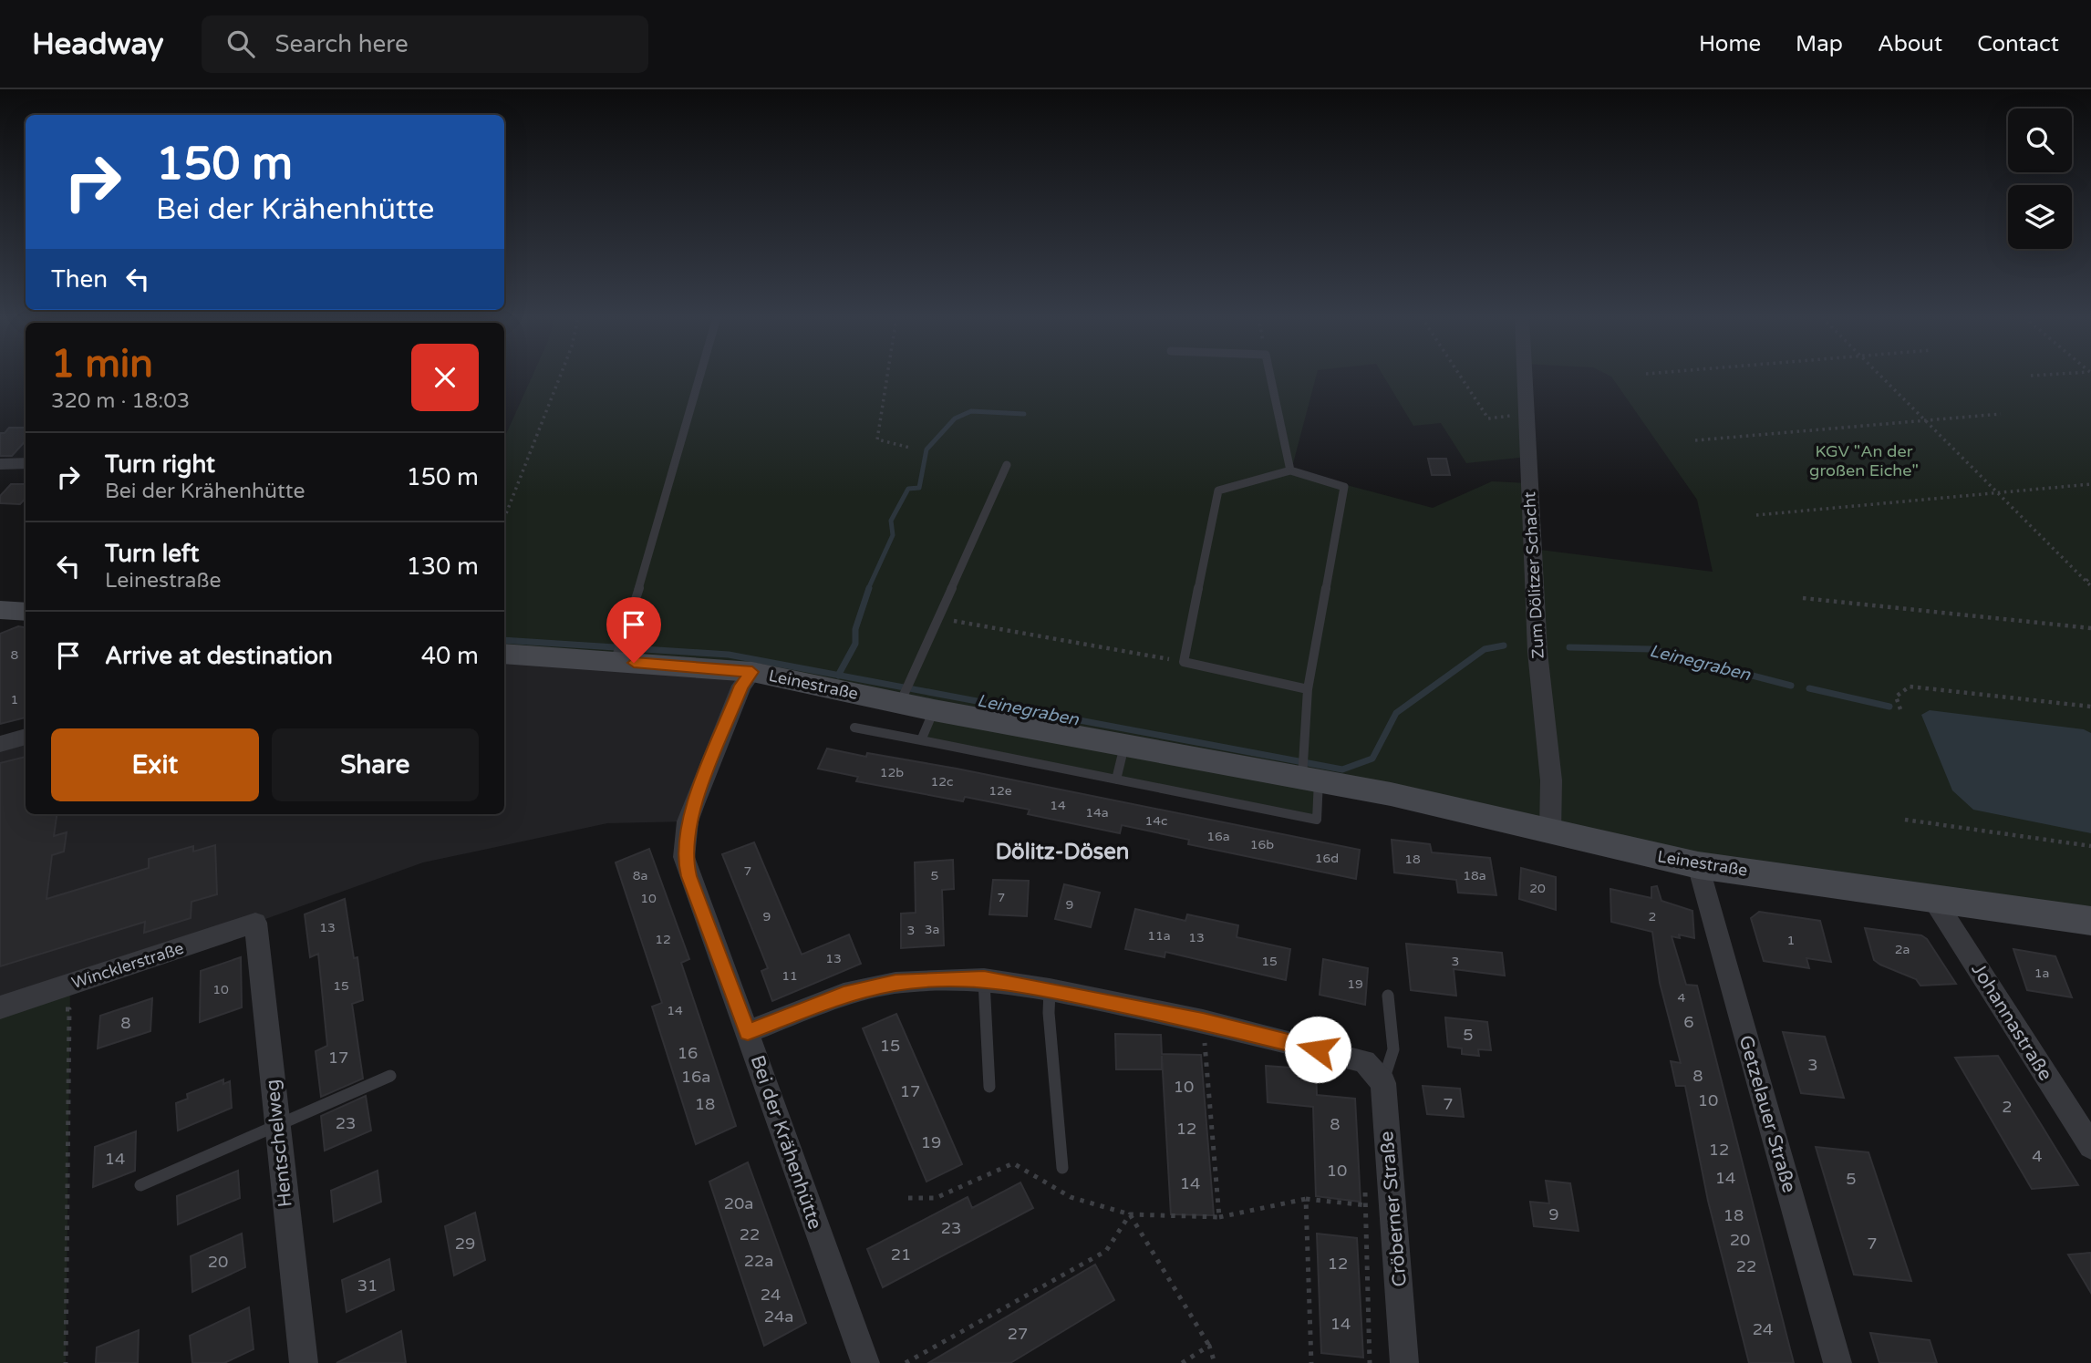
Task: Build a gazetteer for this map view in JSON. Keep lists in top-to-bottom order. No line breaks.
{"streets":{"main road":["Leinestraße"],"street":["Zum Dölitzer Schacht","Wincklerstraße","Johannastraße","Getzelauer Straße","Bei der Krähenhütte","Hentschelweg","Cröberner Straße"]},"crossings":[["Zum Dölitzer Schacht","Leinestraße"],["Leinestraße","Johannastraße"],["Leinestraße","Getzelauer Straße"],["Leinestraße","Bei der Krähenhütte"],["Wincklerstraße","Hentschelweg"]],"districts":["Dölitz-Dösen"],"water":["Leinegraben"],"parks":["KGV \"An der großen Eiche\""],"house_numbers":["8","1","12b","12c","12e","14","14a","14c","16a","16b","16d","18","7","8a","5","18a","20","7","10","9","9","2","13","3a","3","11a","13","12","1","2a","13","15","3","1a","11","19","15","10","4","14","6","8","5","15","16","17","3","8","16a","10","17","10","18","7","2","23","8","12","19","12","4","14","10","14","5","14","20a","9","18","23","22","20","29","7","21","22a","20","12","22","31","24","24a","14","24","27"],"page":{"header":"Headway","search":"Search here","nav":["Home","Map","About","Contact"],"turn":["150 m","Bei der Krähenhütte"],"then":"Then","heading":["1 min","320 m · 18:03"],"list":[{"name":"Turn right","note":"Bei der Krähenhütte","value":"150 m"},{"name":"Turn left","note":"Leinestraße","value":"130 m"},{"name":"Arrive at destination","value":"40 m"}],"buttons":["Exit","Share"]}}
